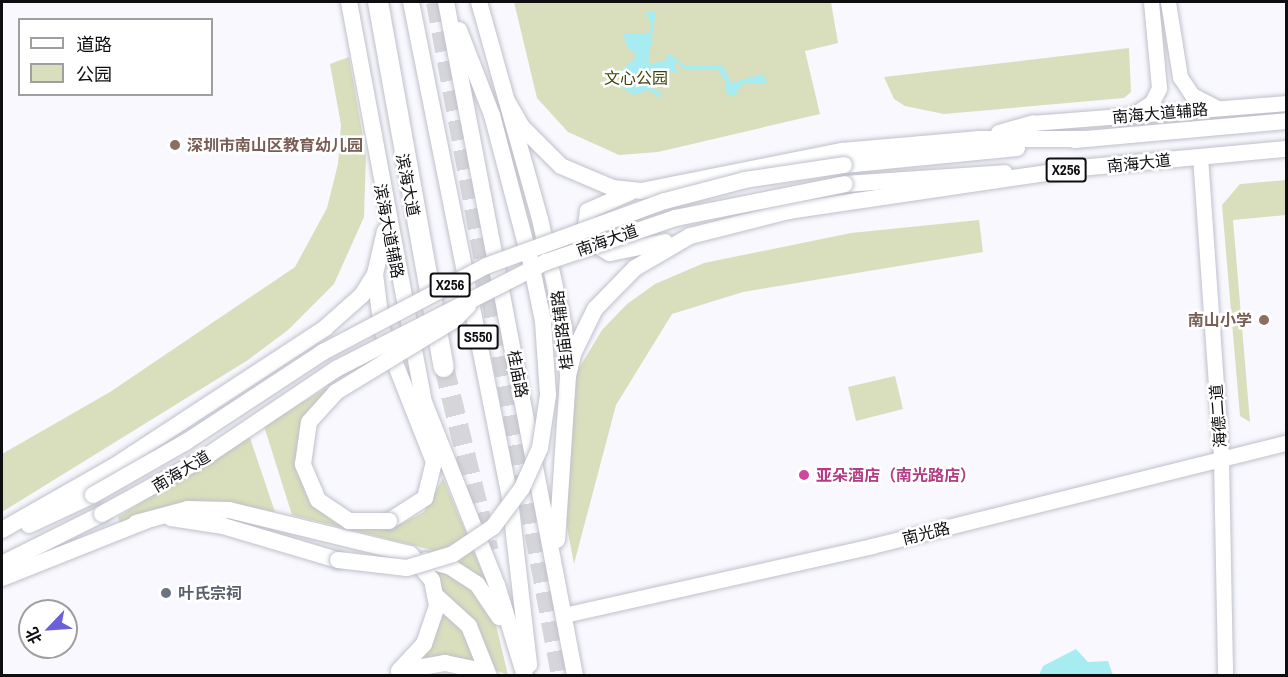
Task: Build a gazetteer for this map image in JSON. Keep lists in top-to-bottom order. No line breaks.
{"streets":{"highway":["滨海大道","S550"],"main road":["南海大道辅路","南海大道","X256","滨海大道辅路","桂庙路辅路","桂庙路","海德二道","南光路"]},"crossings":[["南海大道","海德二道"],["桂庙路辅路","桂庙路"],["桂庙路","南光路"],["海德二道","南光路"]],"parks":["文心公园"],"places":["深圳市南山区教育幼儿园","南山小学","亚朵酒店（南光路店）","叶氏宗祠"],"legend":["道路","公园"],"north":"bottom left"}
